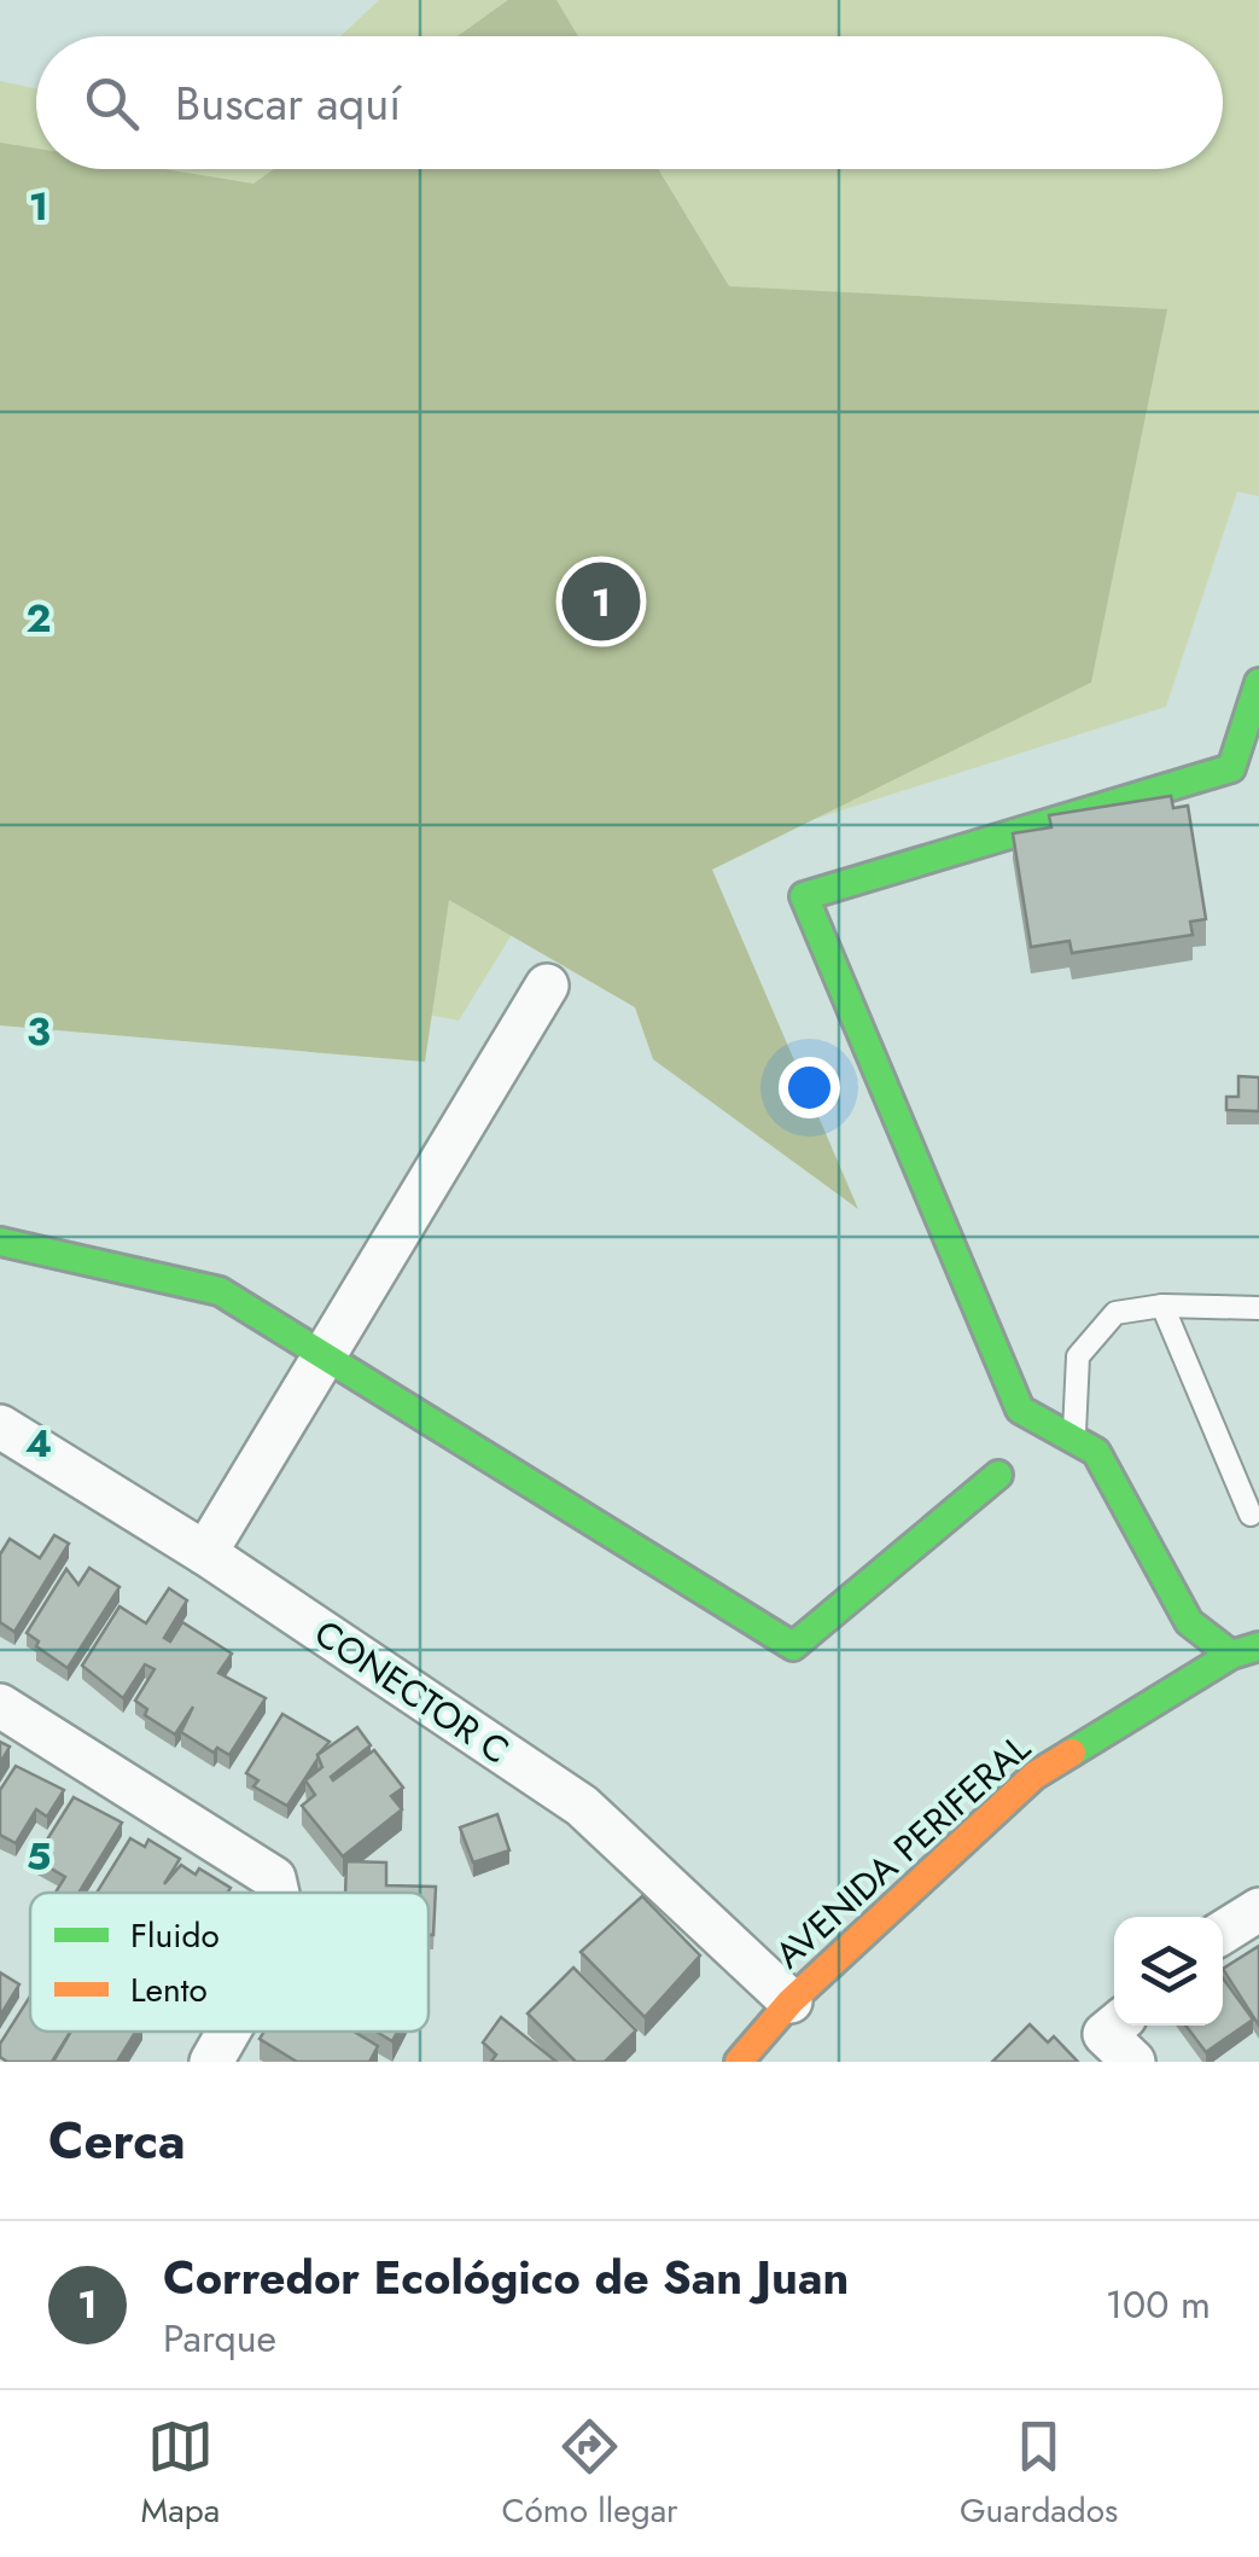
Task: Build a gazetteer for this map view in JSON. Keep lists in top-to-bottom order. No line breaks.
{"streets":{"street":["CONECTOR C","AVENIDA PERIFERAL"]},"crossings":[["CONECTOR C","AVENIDA PERIFERAL"]],"legend":["Fluido","Lento"],"page":{"search":"Buscar aquí","pins":"1","heading":"Cerca","list":[{"mark":"1","name":"Corredor Ecológico de San Juan","note":"Parque","value":"100 m"}],"nav":["Mapa","Cómo llegar","Guardados"]},"grid":{"rows":["1","2","3","4","5"]}}
